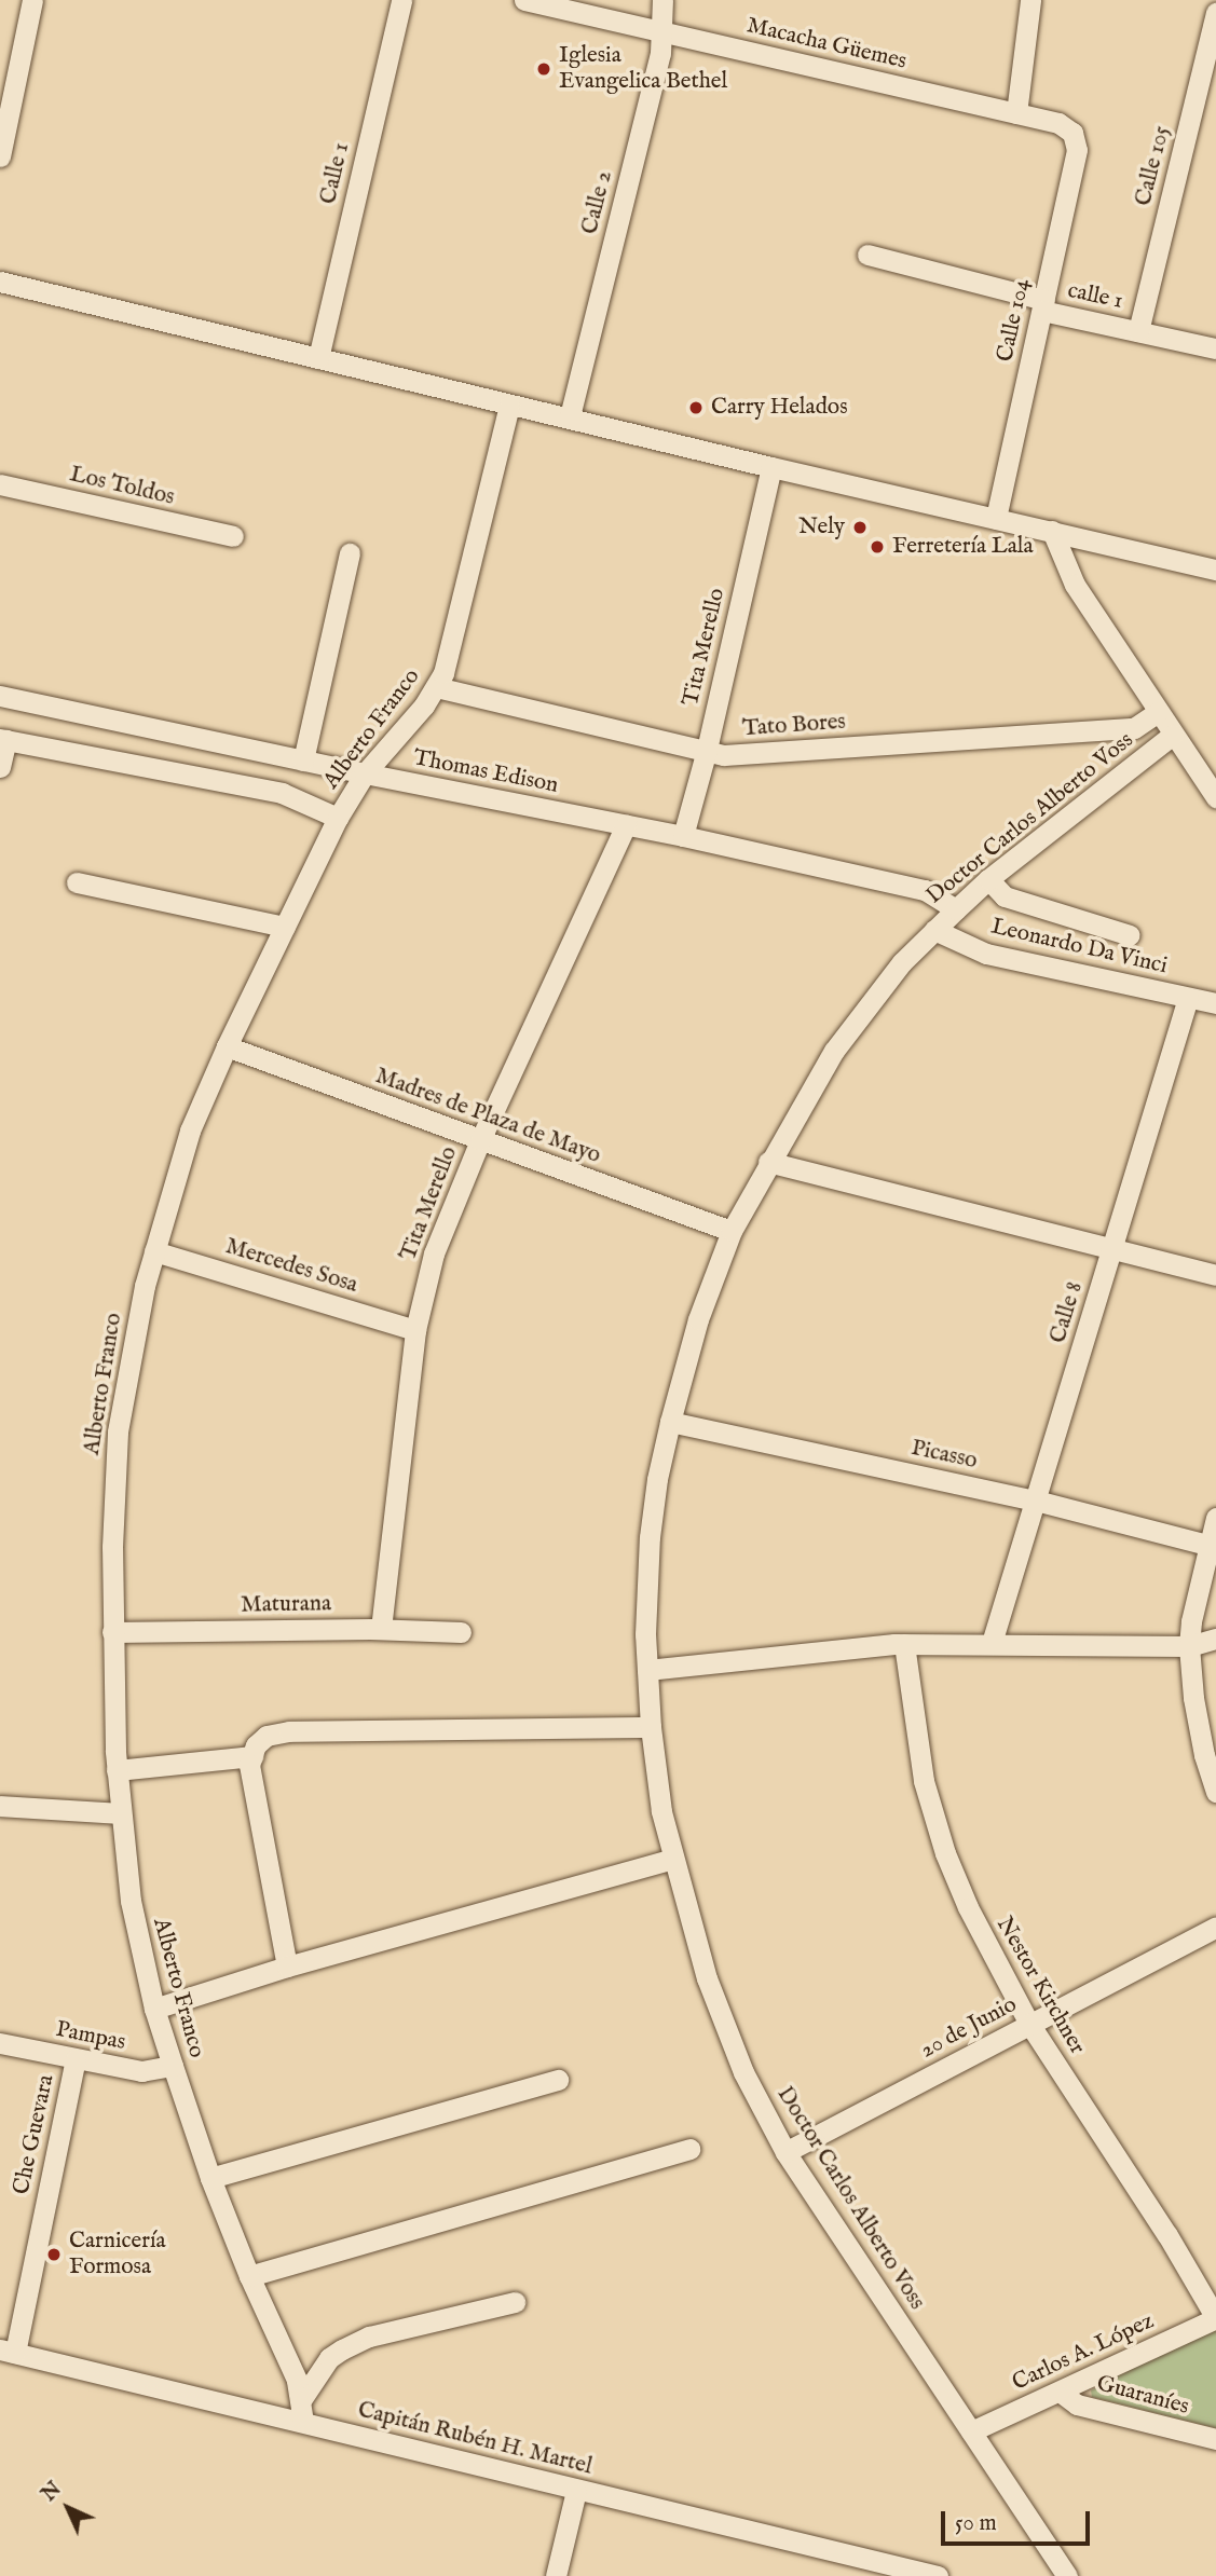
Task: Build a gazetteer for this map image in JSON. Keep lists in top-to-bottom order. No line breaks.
{"streets":{"street":["Macacha Güemes","Calle 105","Calle 1","Calle 2","calle 1","Calle 104","Los Toldos","Tita Merello","Tato Bores","Alberto Franco","Thomas Edison","Doctor Carlos Alberto Voss","Leonardo Da Vinci","Madres de Plaza de Mayo","Mercedes Sosa","Calle 8","Picasso","Maturana","Nestor Kirchner","20 de Junio","Pampas","Che Guevara","Carlos A. López","Guaraníes","Capitán Rubén H. Martel"]},"crossings":[["Macacha Güemes","Calle 2"],["Macacha Güemes","Calle 104"],["Calle 105","Calle 1"],["Calle 105","calle 1"],["Calle 1","calle 1"],["calle 1","Calle 104"],["Tita Merello","Tato Bores"],["Tita Merello","Thomas Edison"],["Tita Merello","Madres de Plaza de Mayo"],["Tita Merello","Mercedes Sosa"],["Tita Merello","Maturana"],["Tato Bores","Alberto Franco"],["Alberto Franco","Thomas Edison"],["Alberto Franco","Madres de Plaza de Mayo"],["Alberto Franco","Mercedes Sosa"],["Alberto Franco","Maturana"],["Alberto Franco","Pampas"],["Alberto Franco","Capitán Rubén H. Martel"],["Thomas Edison","Doctor Carlos Alberto Voss"],["Doctor Carlos Alberto Voss","Leonardo Da Vinci"],["Doctor Carlos Alberto Voss","Madres de Plaza de Mayo"],["Doctor Carlos Alberto Voss","Picasso"],["Doctor Carlos Alberto Voss","20 de Junio"],["Doctor Carlos Alberto Voss","Carlos A. López"],["Leonardo Da Vinci","Calle 8"],["Calle 8","Picasso"],["Nestor Kirchner","20 de Junio"],["Nestor Kirchner","Carlos A. López"],["Pampas","Che Guevara"],["Che Guevara","Capitán Rubén H. Martel"],["Carlos A. López","Guaraníes"]],"places":["Iglesia Evangelica Bethel","Carry Helados","Nely","Ferretería Lala","Carnicería Formosa"],"scale_bar":"50 m","north":"top left"}
